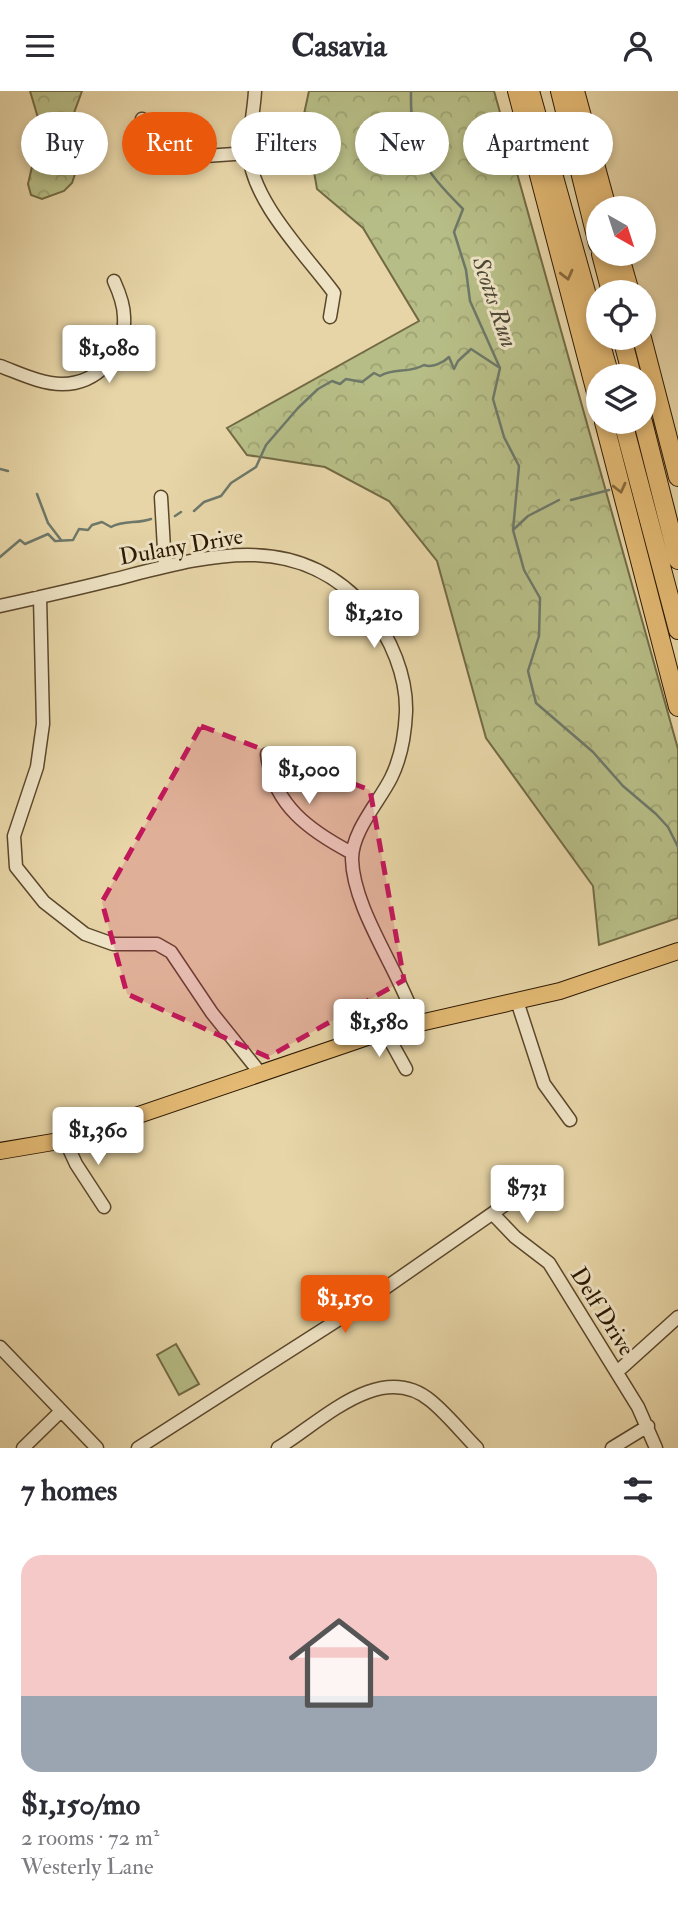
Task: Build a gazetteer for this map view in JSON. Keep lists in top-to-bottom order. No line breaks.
{"streets":{"street":["Dulany Drive","Delf Drive"]},"water":["Scotts Run"],"north":"bottom right","page":{"header":"Casavia","chip":["Buy","Rent","Filters","New","Apartment"],"price":["$1,080","$1,210","$1,000","$1,580","$1,360","$731","$1,150"],"heading":"7 homes","list":[{"name":"$1,150/mo","note":"2 rooms · 72 m² · Westerly Lane"}]}}
